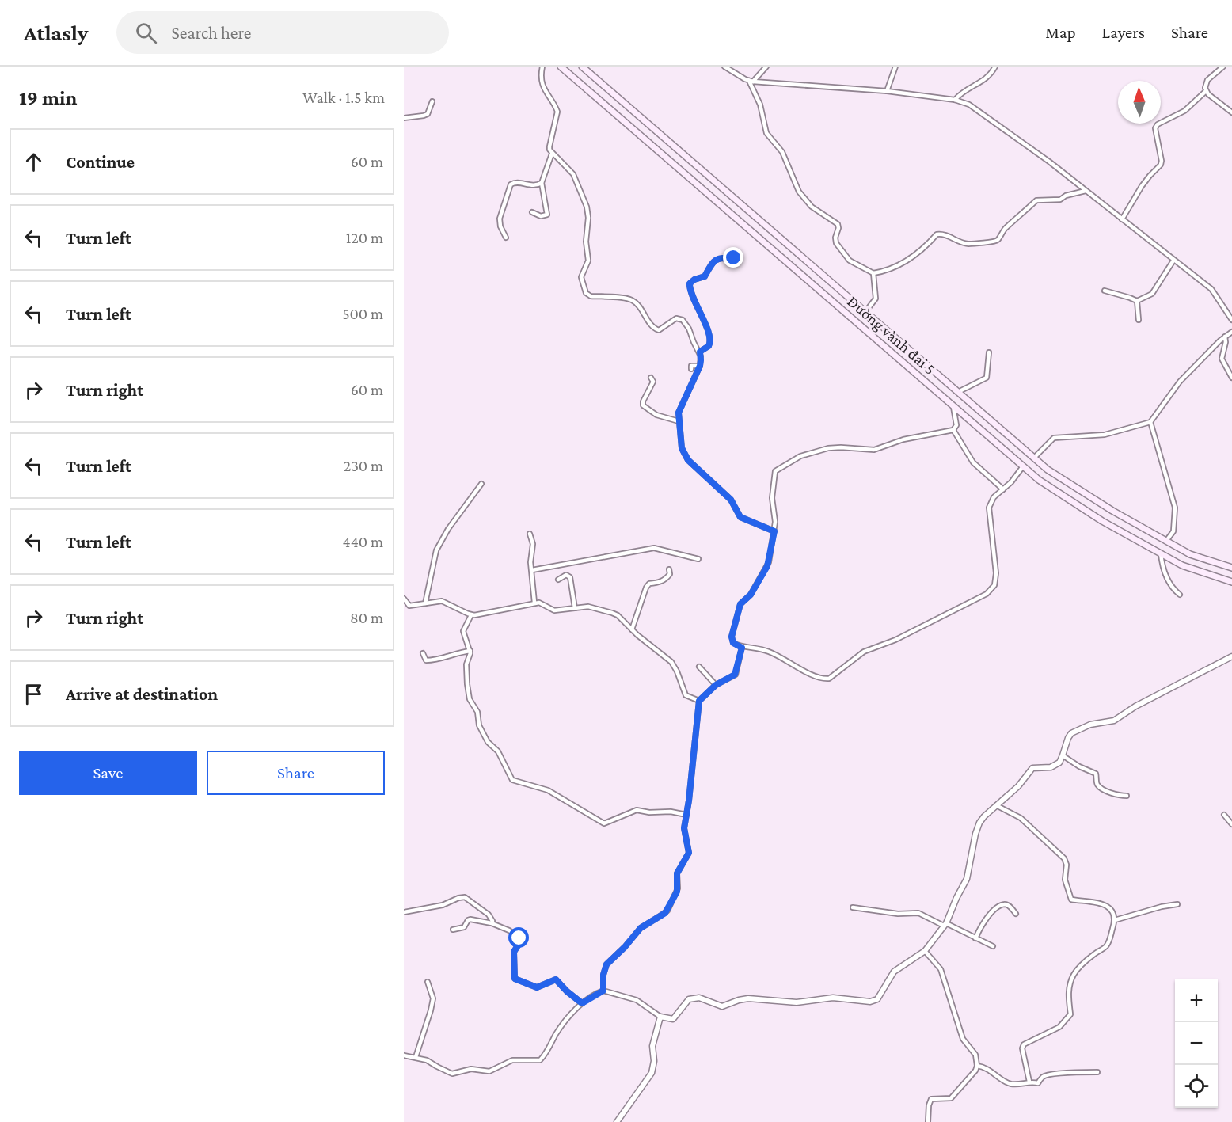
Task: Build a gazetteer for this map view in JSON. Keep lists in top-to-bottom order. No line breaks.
{"streets":{"main road":["Đường vành đai 5"]},"north":"top","page":{"header":"Atlasly","search":"Search here","nav":["Map","Layers","Share"],"heading":["19 min","Walk · 1.5 km"],"list":[["Continue","60 m"],["Turn left","120 m"],["Turn left","500 m"],["Turn right","60 m"],["Turn left","230 m"],["Turn left","440 m"],["Turn right","80 m"],"Arrive at destination"],"buttons":["Save","Share"],"map_buttons":["+","−"]}}
